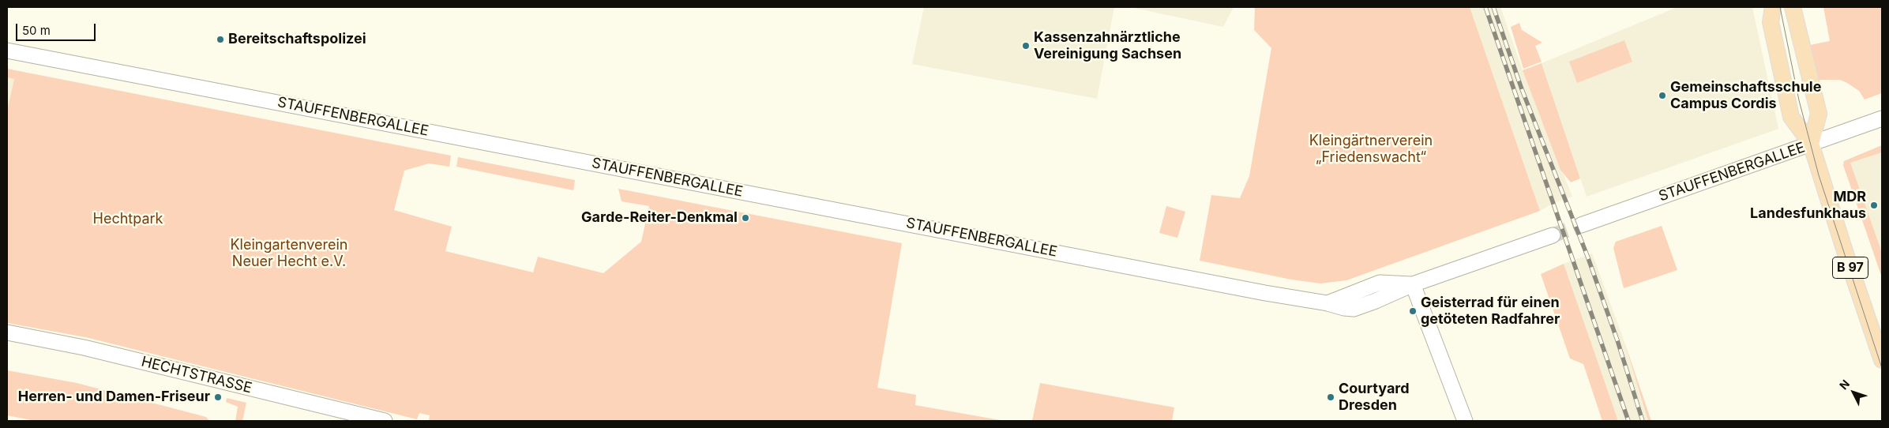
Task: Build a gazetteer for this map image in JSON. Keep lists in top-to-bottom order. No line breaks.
{"streets":{"main road":["STAUFFENBERGALLEE","B 97","HECHTSTRASSE"]},"crossings":[["STAUFFENBERGALLEE","B 97"]],"parks":["Kleingärtnerverein „Friedenswacht“","Hechtpark","Kleingartenverein Neuer Hecht e.V."],"places":["Bereitschaftspolizei","Kassenzahnärztliche Vereinigung Sachsen","Gemeinschaftsschule Campus Cordis","MDR Landesfunkhaus","Garde-Reiter-Denkmal","Geisterrad für einen getöteten Radfahrer","Herren- und Damen-Friseur","Courtyard Dresden"],"scale_bar":"50 m","north":"top left"}
